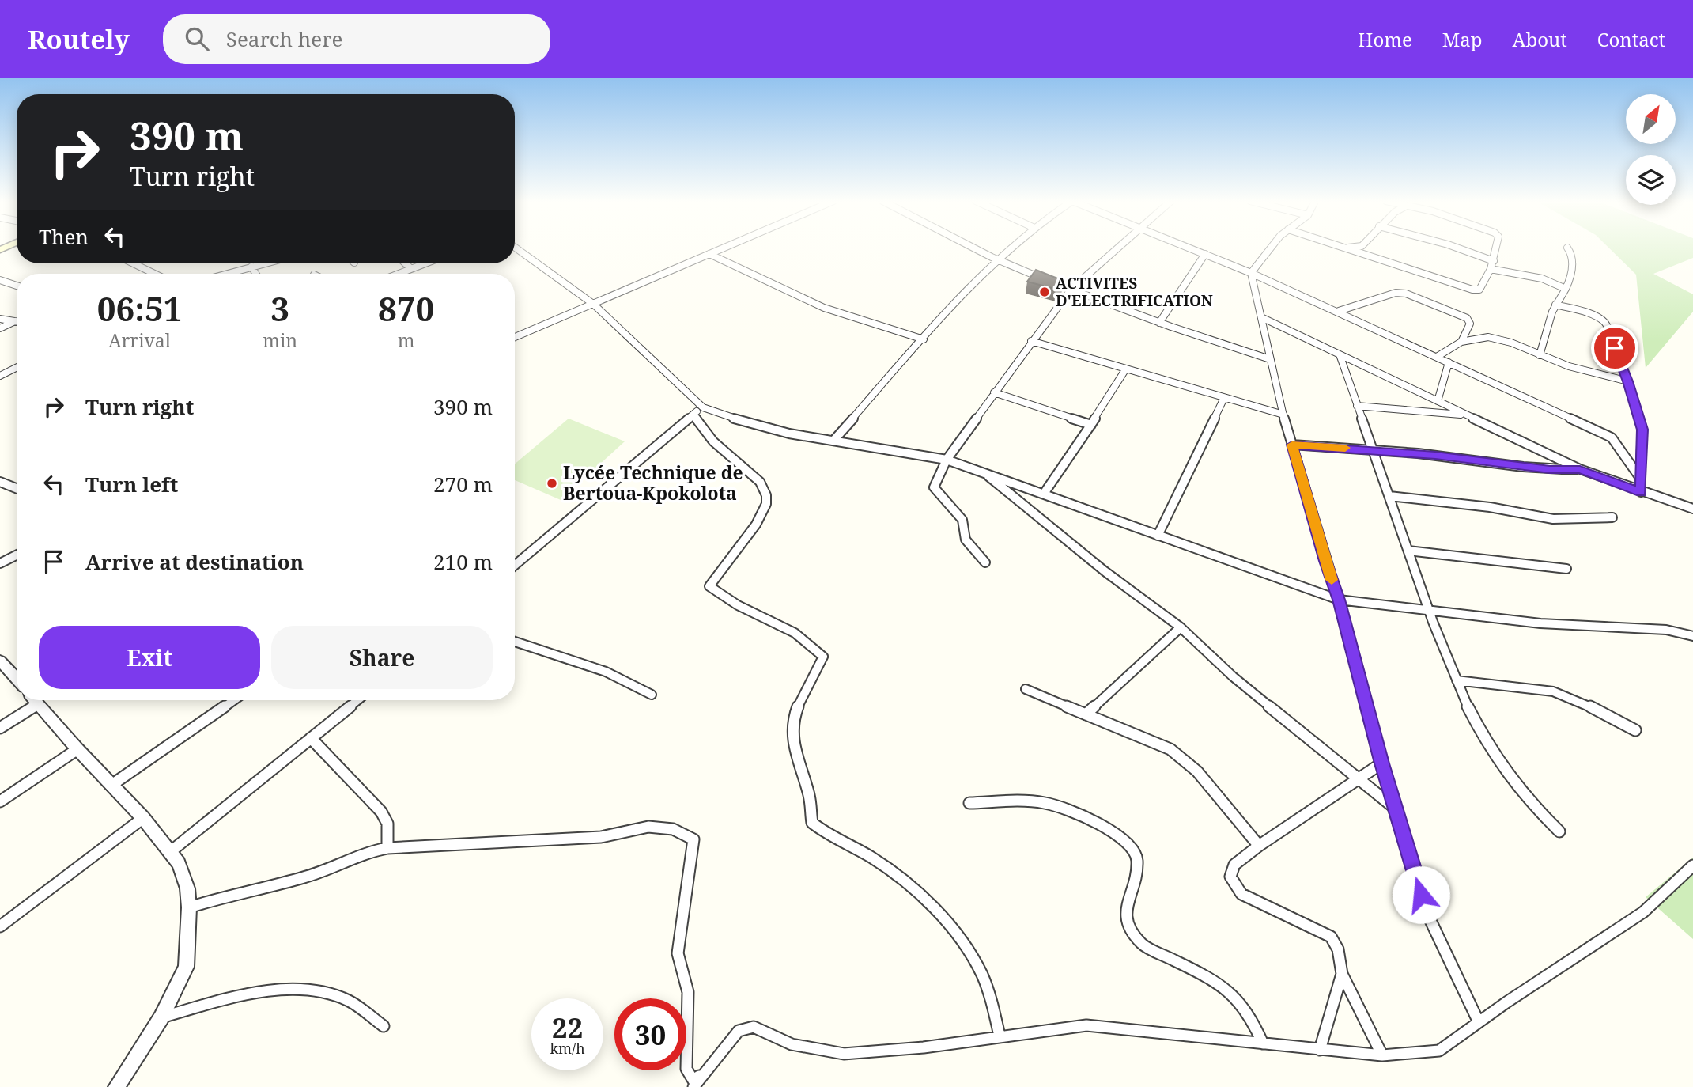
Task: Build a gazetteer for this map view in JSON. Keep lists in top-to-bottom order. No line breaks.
{"places":["ACTIVITES D'ELECTRIFICATION","Lycée Technique de Bertoua-Kpokolota"],"north":"top right","page":{"header":"Routely","search":"Search here","nav":["Home","Map","About","Contact"],"turn":["390 m","Turn right"],"then":"Then","eta":["06:51","Arrival","3","min","870","m"],"list":[{"name":"Turn right","value":"390 m"},{"name":"Turn left","value":"270 m"},{"name":"Arrive at destination","value":"210 m"}],"buttons":["Exit","Share"],"speed":"22 km/h","limit":"30"}}
